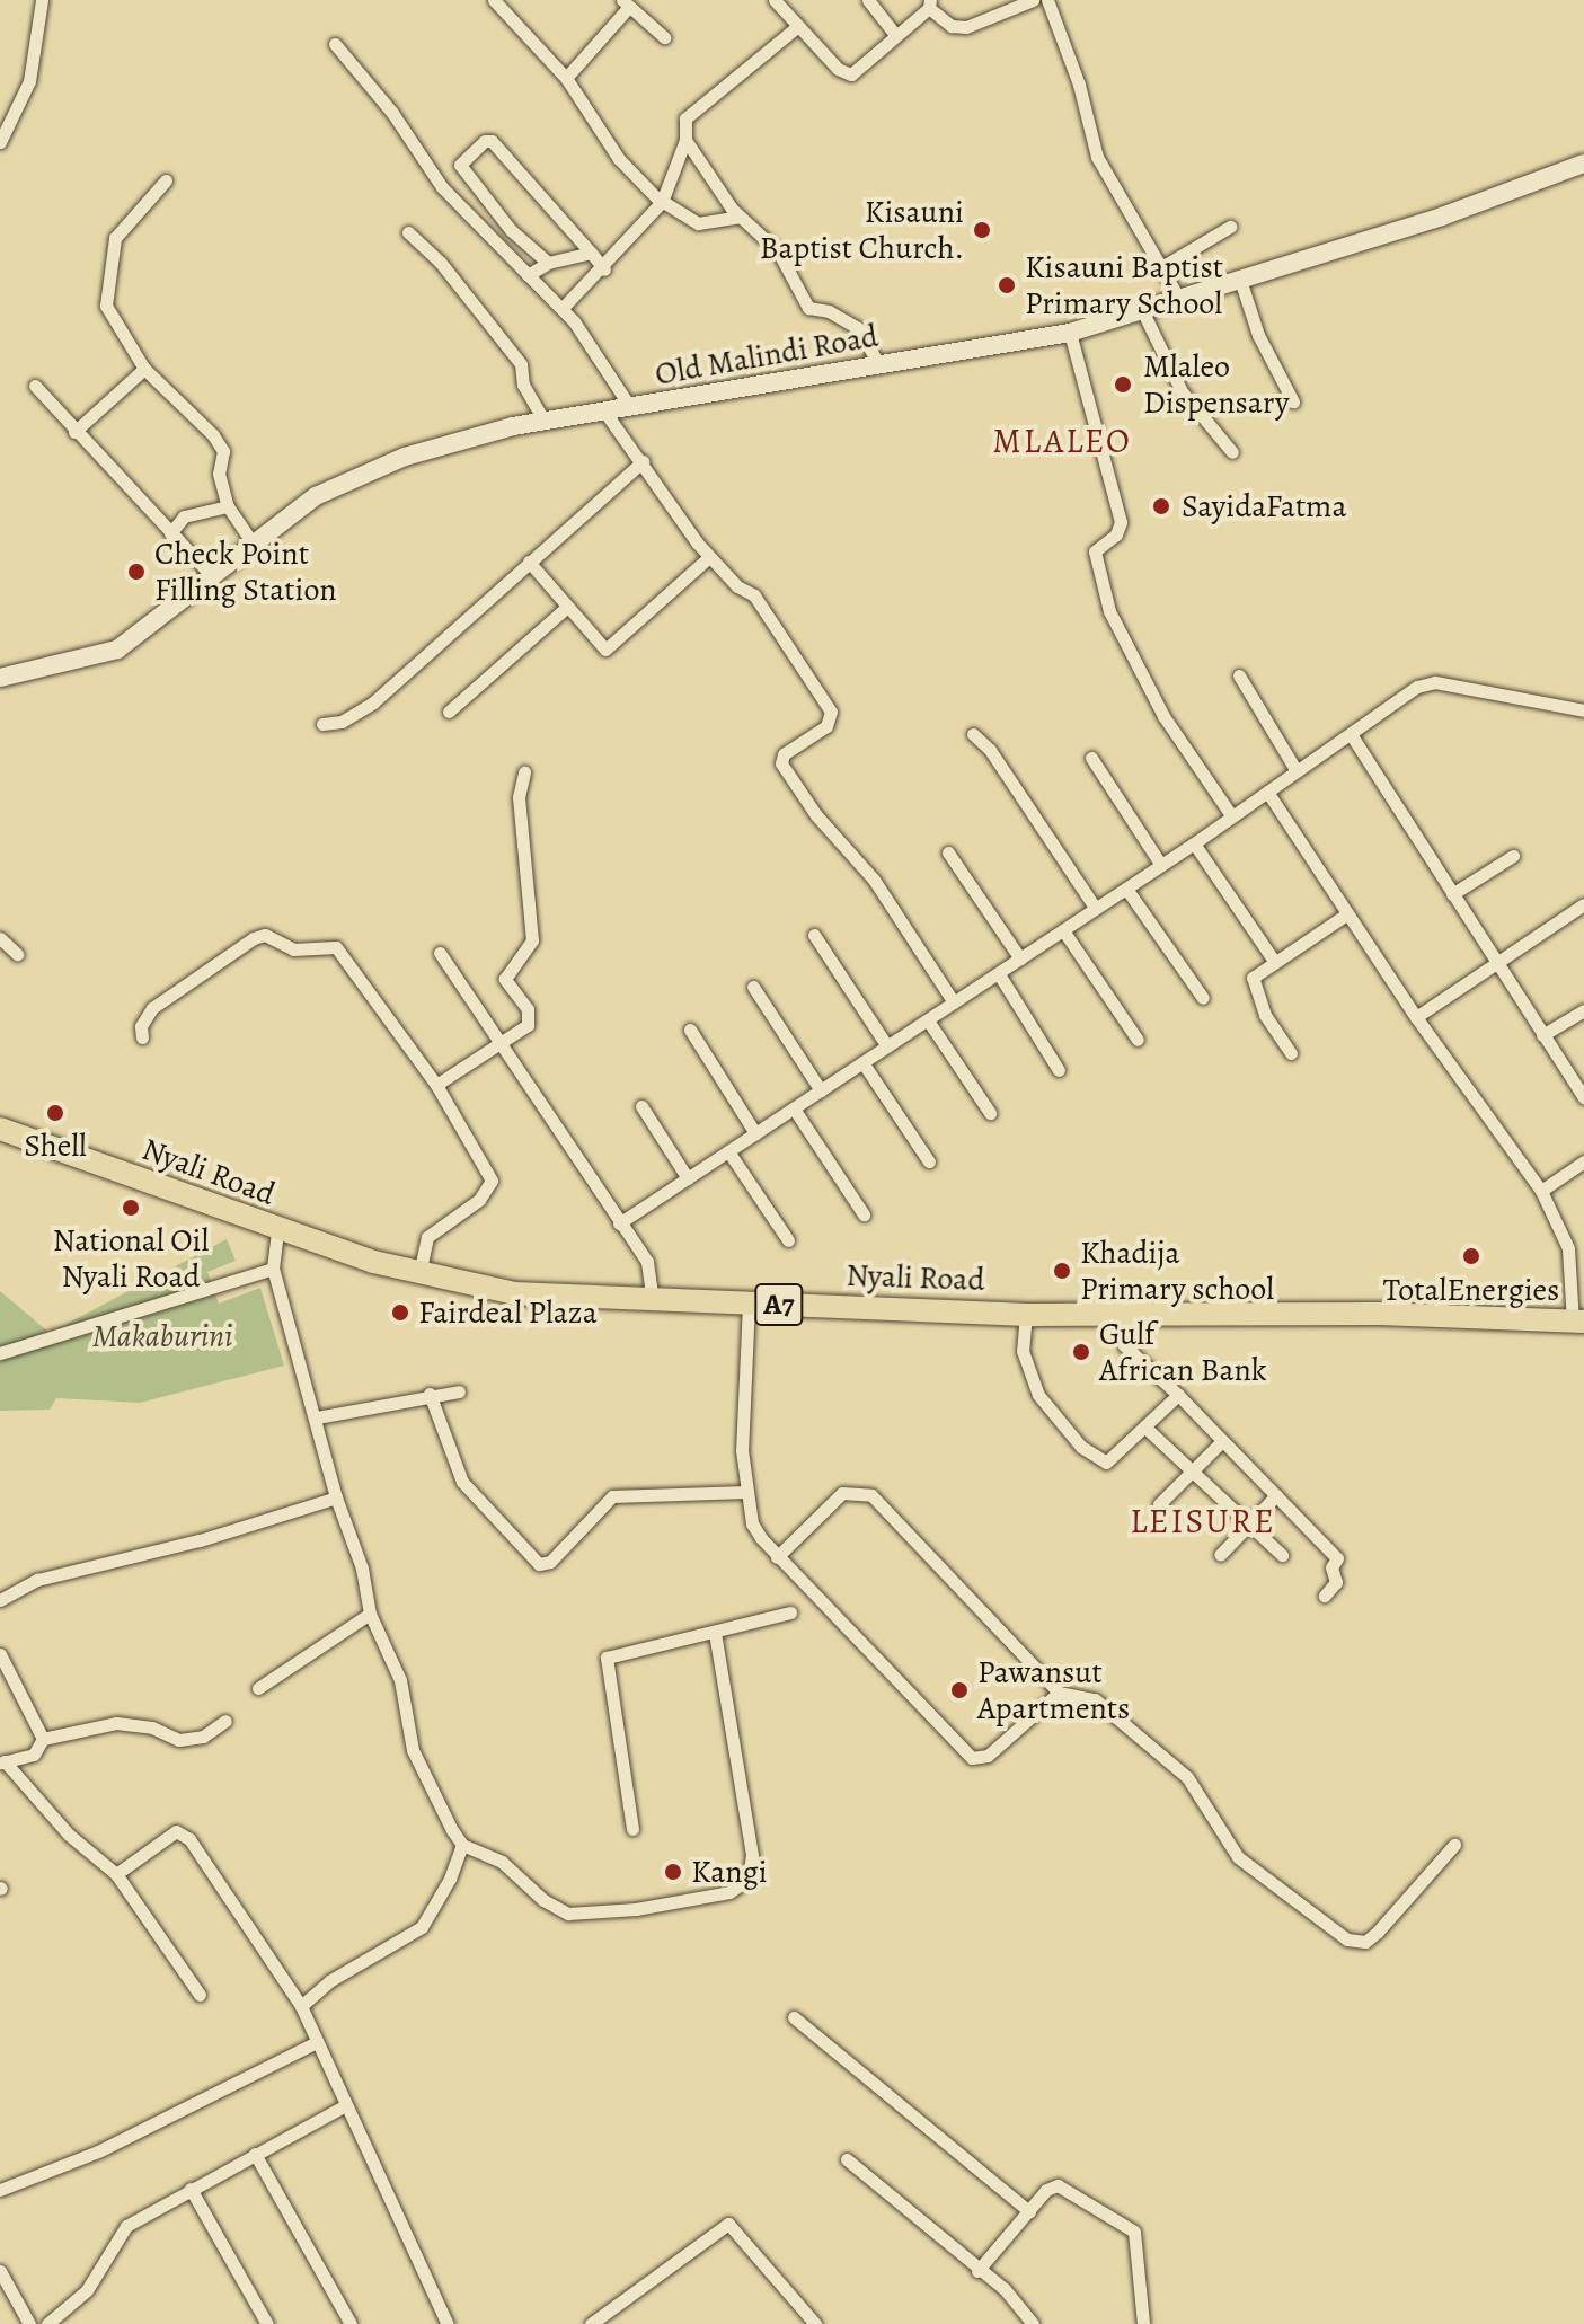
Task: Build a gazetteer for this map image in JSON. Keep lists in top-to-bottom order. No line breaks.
{"streets":{"highway":["Nyali Road","A7"],"main road":["Old Malindi Road"]},"districts":["MLALEO","LEISURE"],"parks":["Makaburini"],"places":["Kisauni Baptist Church.","Kisauni Baptist Primary School","Mlaleo Dispensary","SayidaFatma","Check Point Filling Station","Shell","National Oil Nyali Road","TotalEnergies","Khadija Primary school","Fairdeal Plaza","Gulf African Bank","Pawansut Apartments","Kangi"]}
